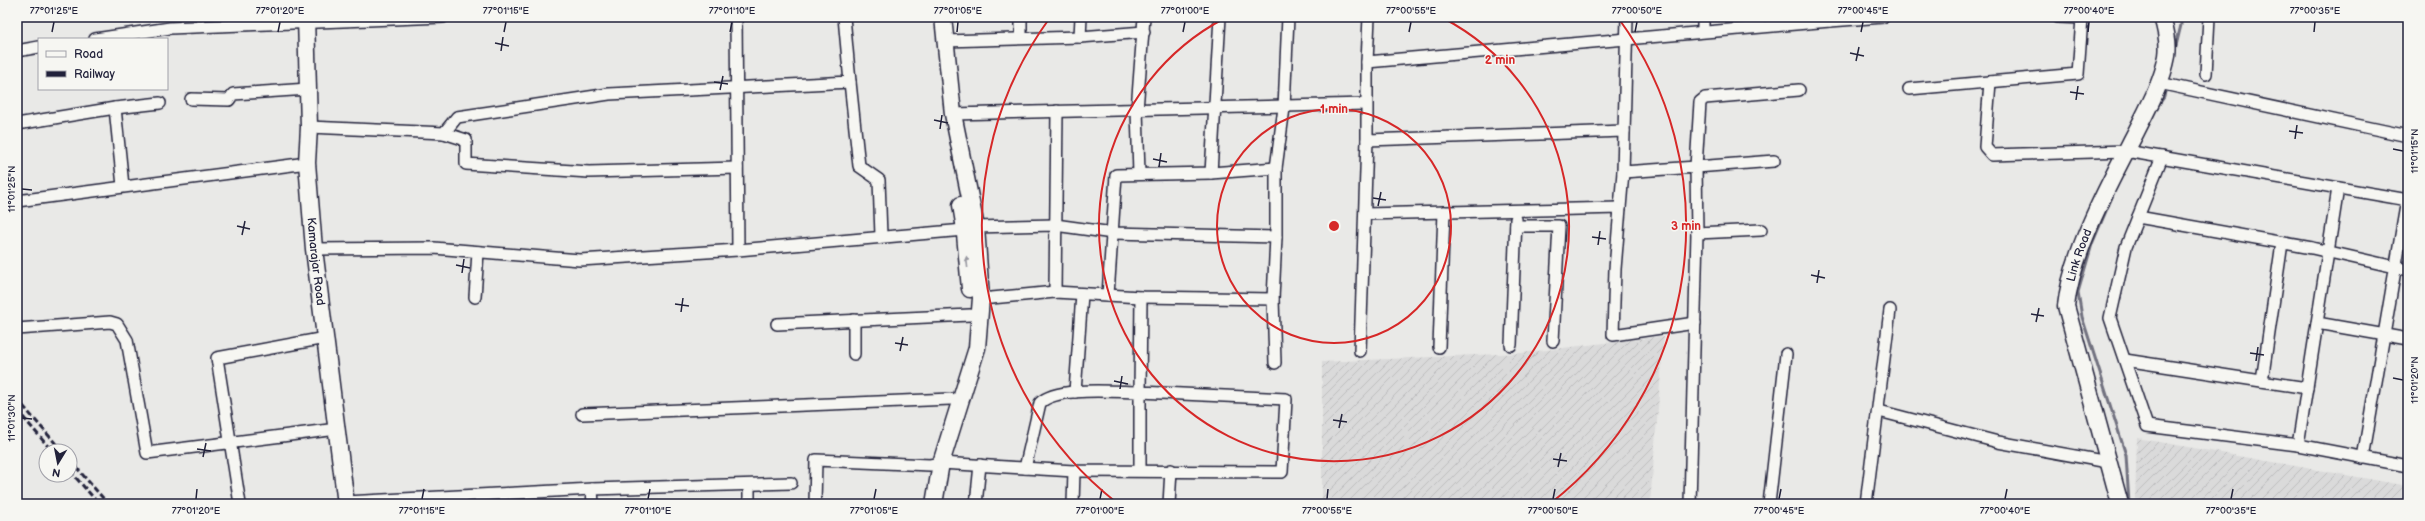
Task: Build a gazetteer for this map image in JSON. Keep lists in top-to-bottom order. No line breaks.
{"streets":{"street":["Link Road","Kamarajar Road"]},"legend":["Road","Railway"],"north":"bottom","coordinates":["77°01'25\"E","77°01'20\"E","77°01'15\"E","77°01'10\"E","77°01'05\"E","77°01'00\"E","77°00'55\"E","77°00'50\"E","77°00'45\"E","77°00'40\"E","77°00'35\"E","11°01'15\"N","11°01'25\"N","11°01'20\"N","11°01'30\"N"],"rings":["2 min","1 min","3 min"]}
